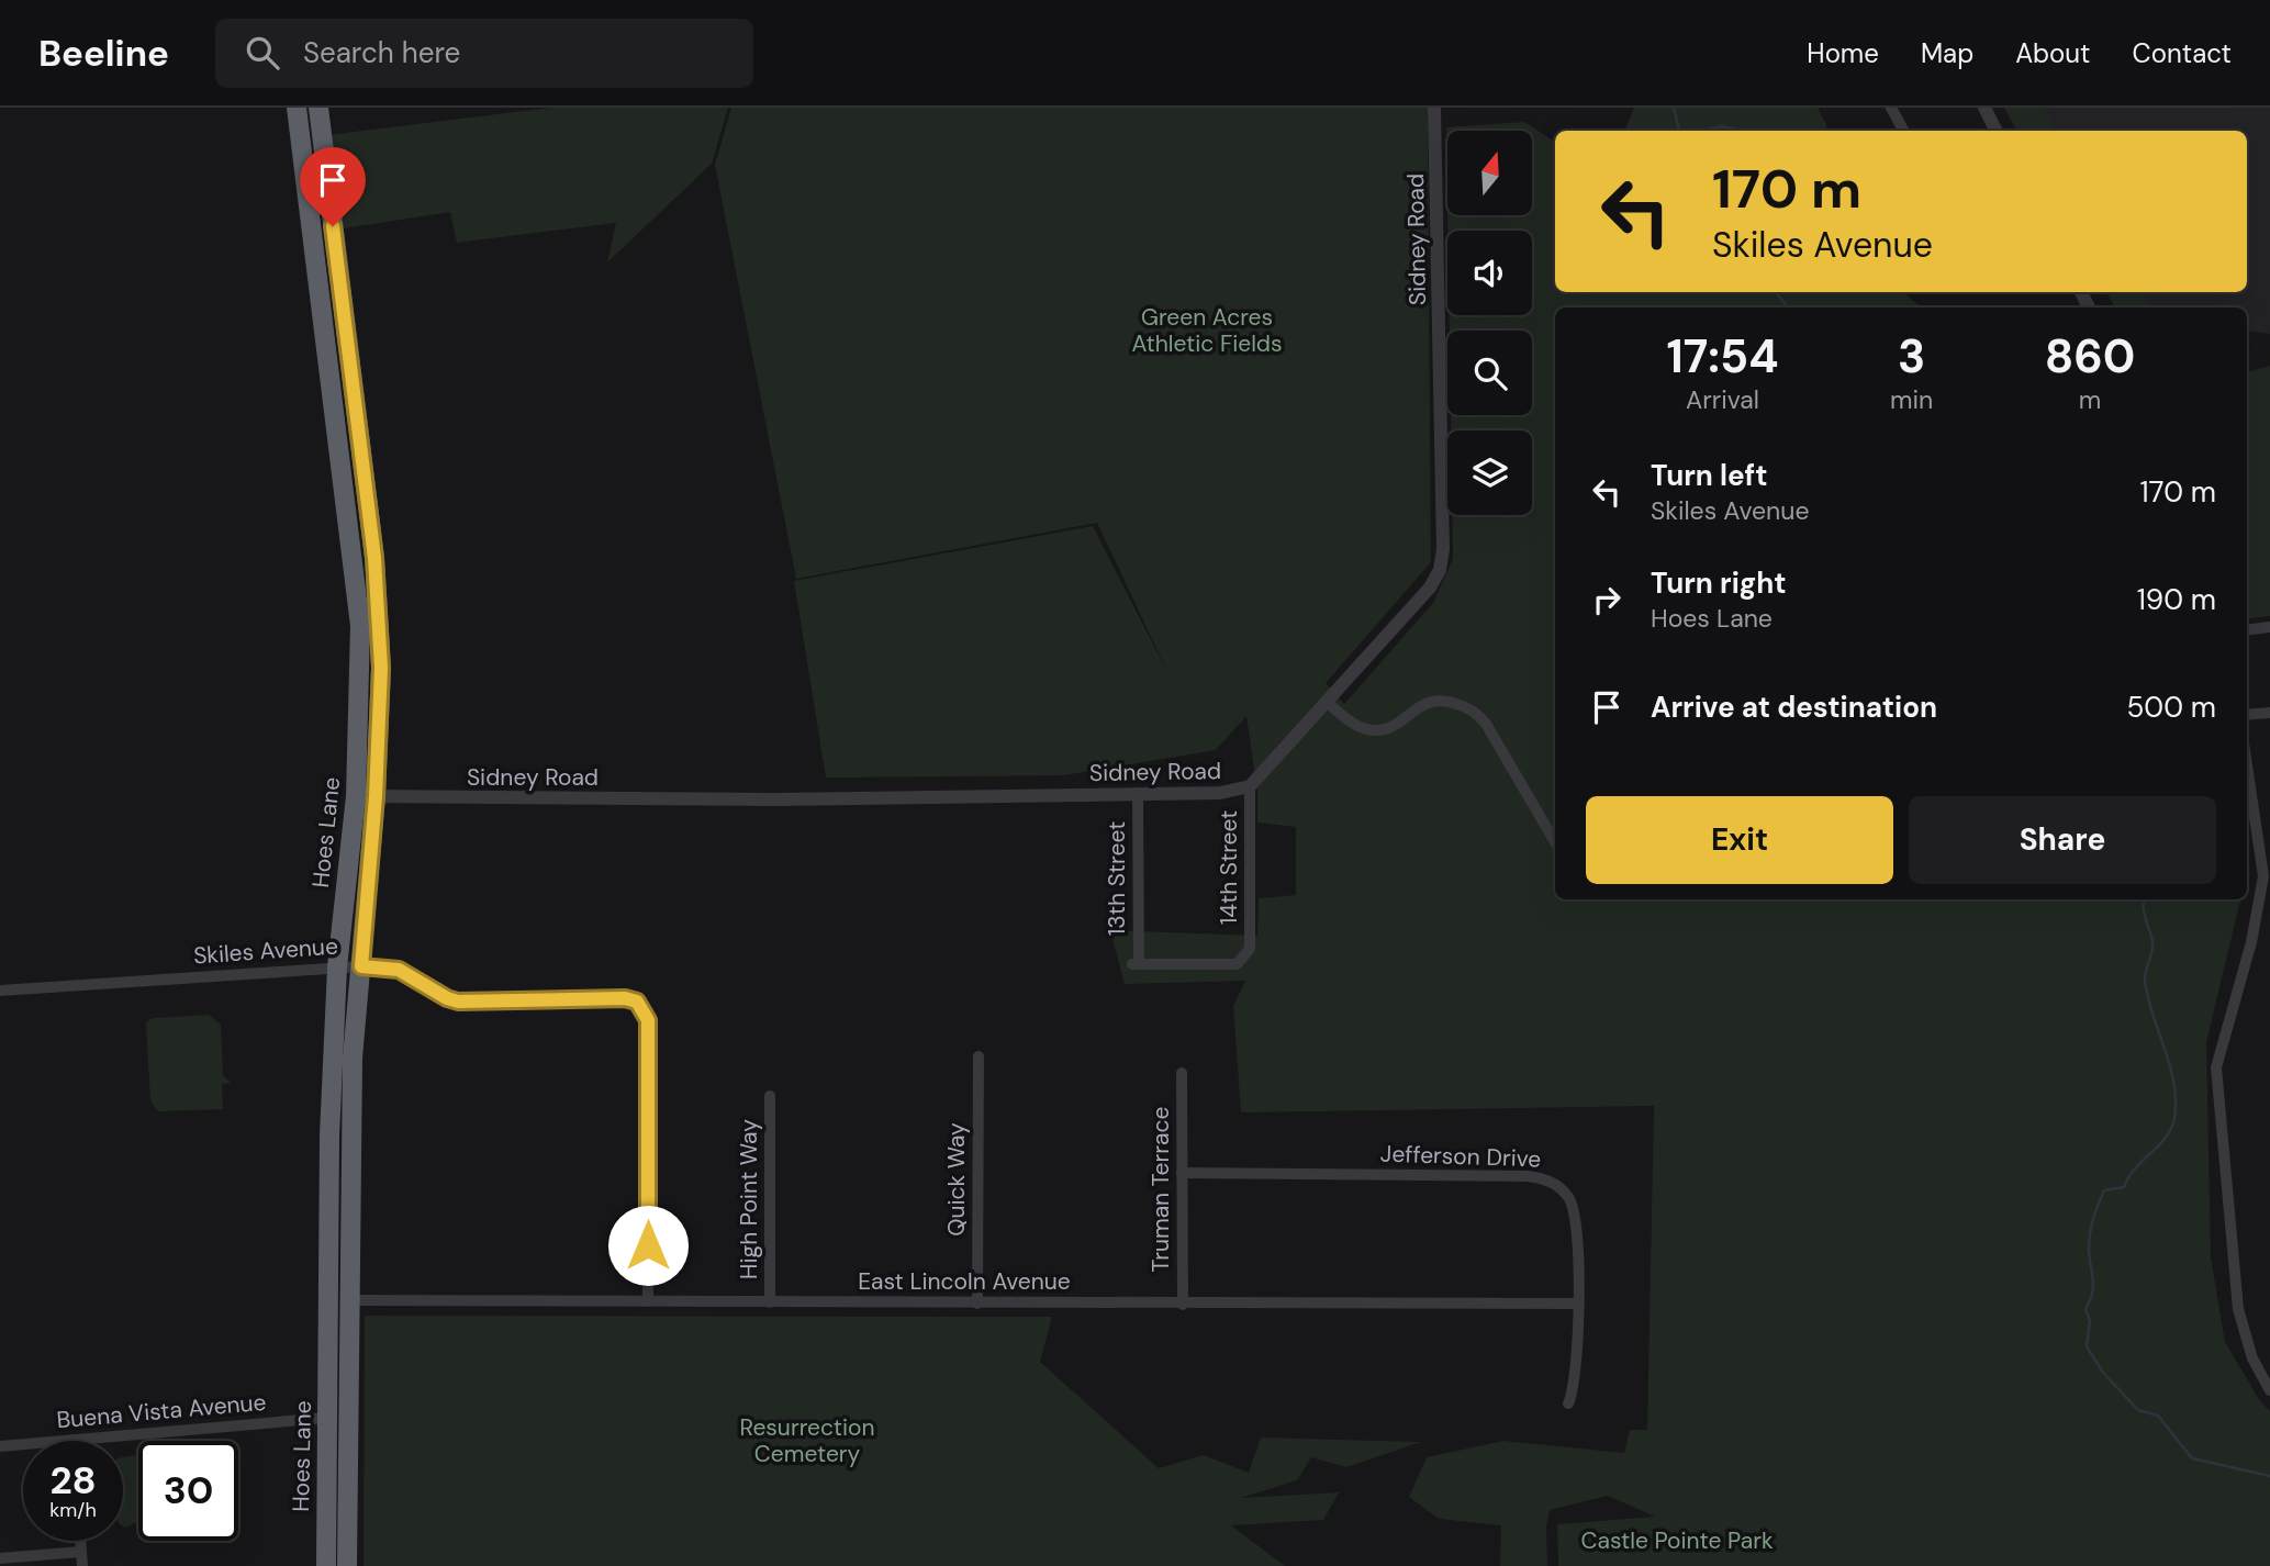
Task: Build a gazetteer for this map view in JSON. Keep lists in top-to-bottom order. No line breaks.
{"streets":{"highway":["Hoes Lane"],"street":["Sidney Road","14th Street","13th Street","Skiles Avenue","Jefferson Drive","Quick Way","Truman Terrace","High Point Way","East Lincoln Avenue","Buena Vista Avenue"]},"crossings":[["Sidney Road","Hoes Lane"],["Sidney Road","14th Street"],["Sidney Road","13th Street"],["Hoes Lane","Skiles Avenue"],["Hoes Lane","East Lincoln Avenue"],["Hoes Lane","Buena Vista Avenue"],["14th Street","13th Street"],["Skiles Avenue","East Lincoln Avenue"],["Jefferson Drive","Truman Terrace"],["Jefferson Drive","East Lincoln Avenue"],["Quick Way","East Lincoln Avenue"],["Truman Terrace","East Lincoln Avenue"],["High Point Way","East Lincoln Avenue"]],"parks":["Green Acres Athletic Fields","Resurrection Cemetery","Castle Pointe Park"],"north":"top","page":{"header":"Beeline","search":"Search here","nav":["Home","Map","About","Contact"],"turn":["170 m","Skiles Avenue"],"eta":["17:54","Arrival","3","min","860","m"],"list":[{"name":"Turn left","note":"Skiles Avenue","value":"170 m"},{"name":"Turn right","note":"Hoes Lane","value":"190 m"},{"name":"Arrive at destination","value":"500 m"}],"buttons":["Exit","Share"],"speed":"28 km/h","limit":"30"}}
